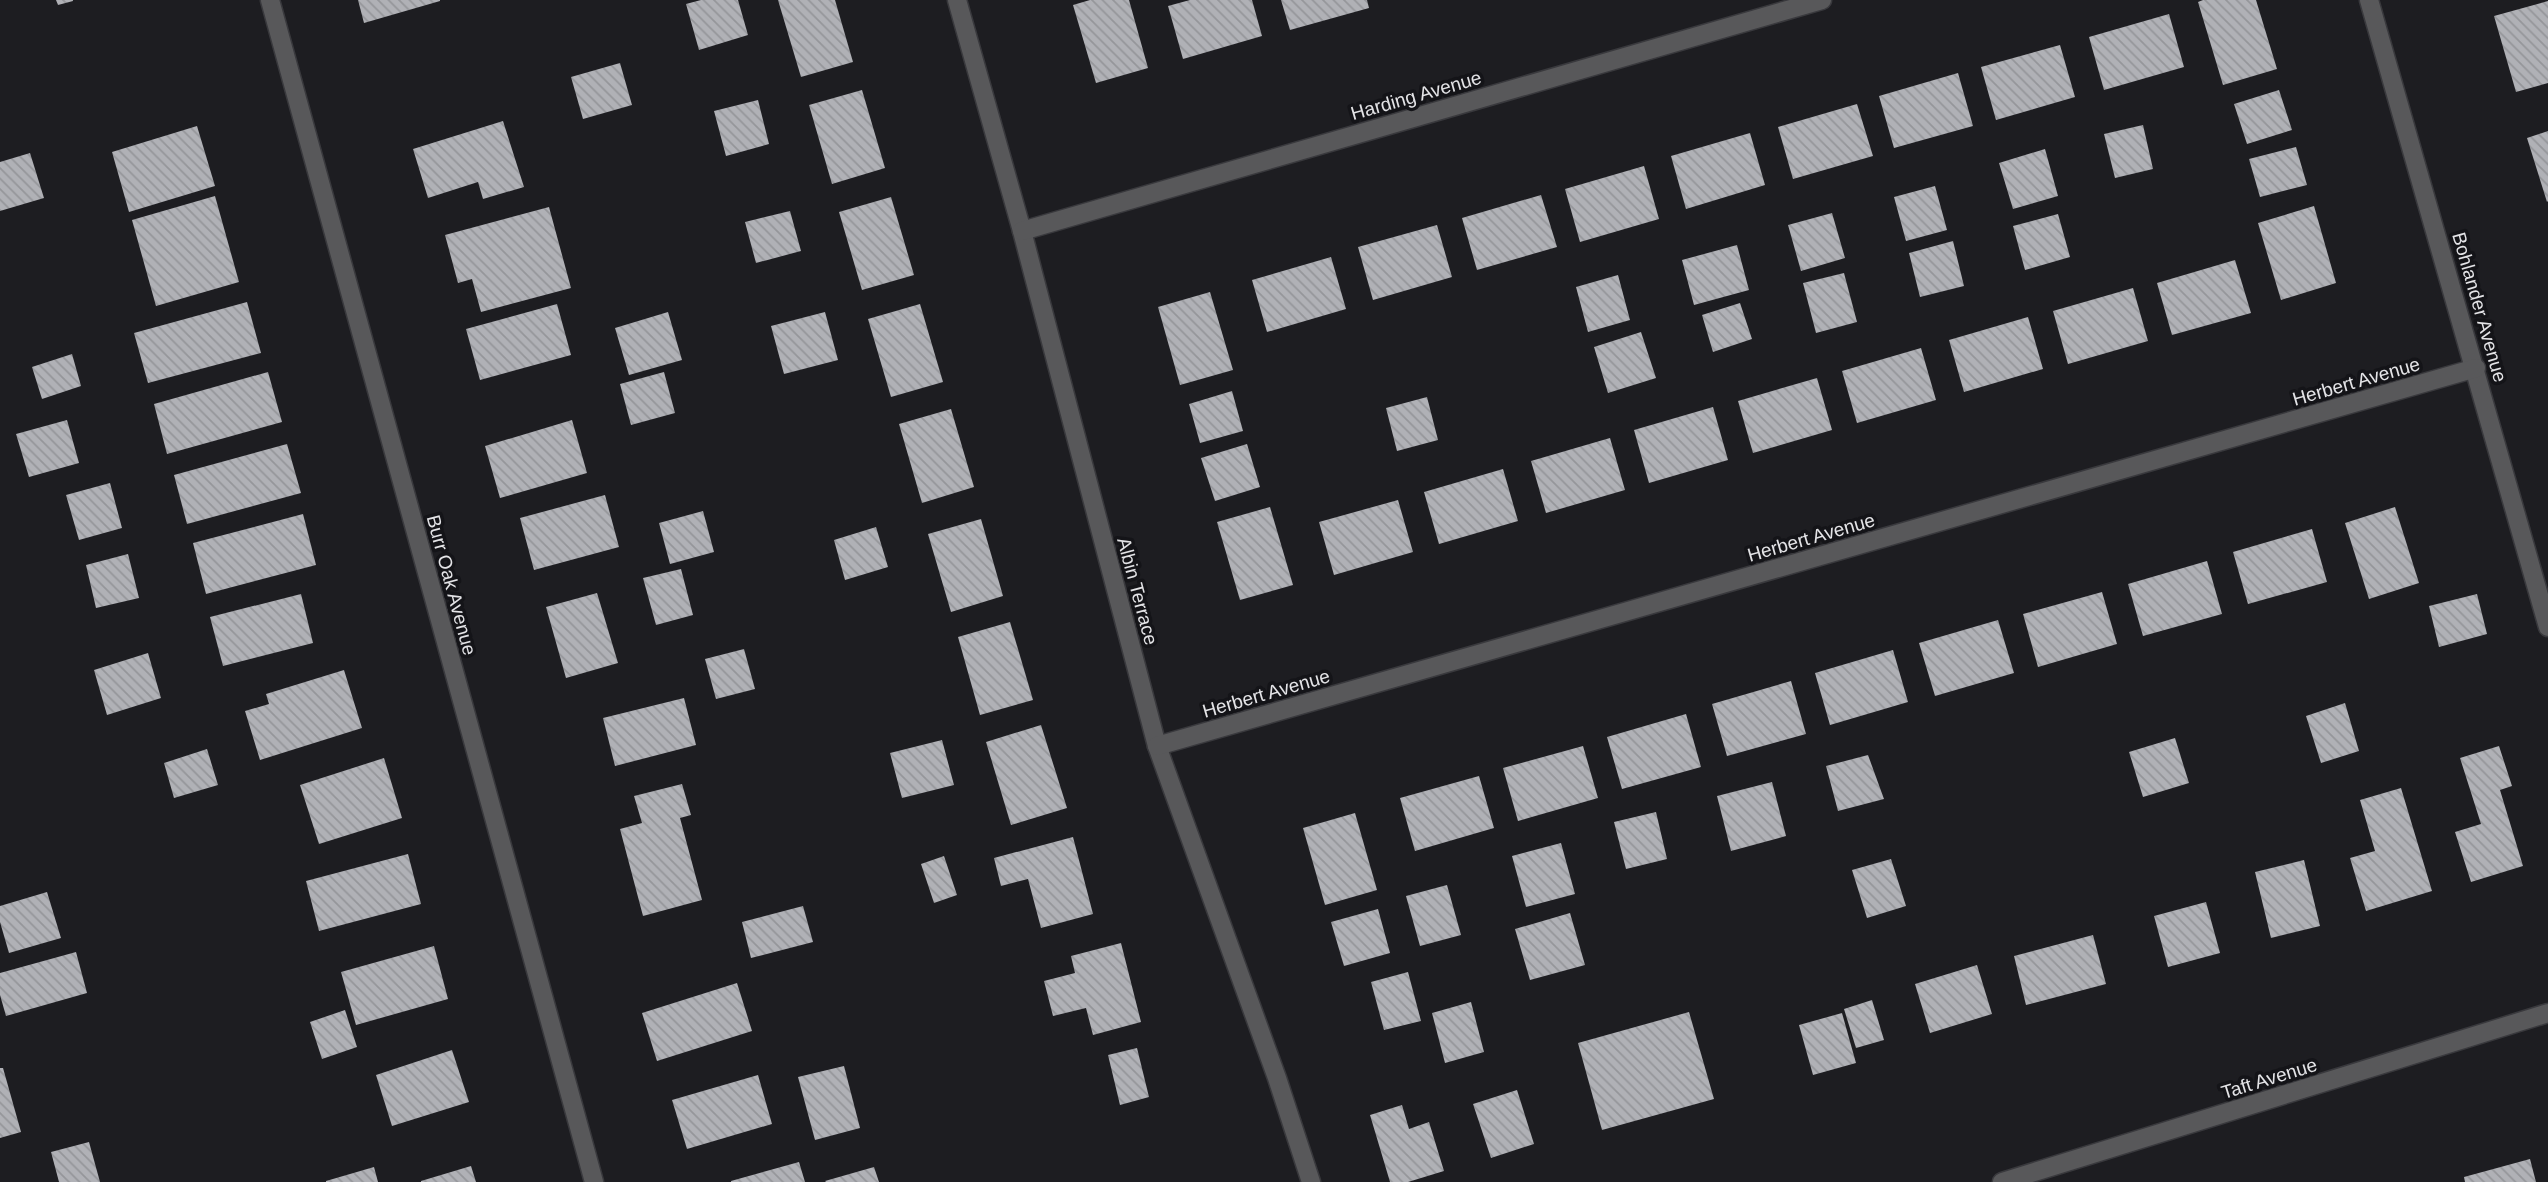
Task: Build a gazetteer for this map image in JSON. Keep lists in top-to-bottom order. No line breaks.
{"streets":{"street":["Harding Avenue","Bohlander Avenue","Herbert Avenue","Burr Oak Avenue","Albin Terrace","Taft Avenue"]},"crossings":[["Harding Avenue","Albin Terrace"],["Bohlander Avenue","Herbert Avenue"],["Herbert Avenue","Albin Terrace"]]}
